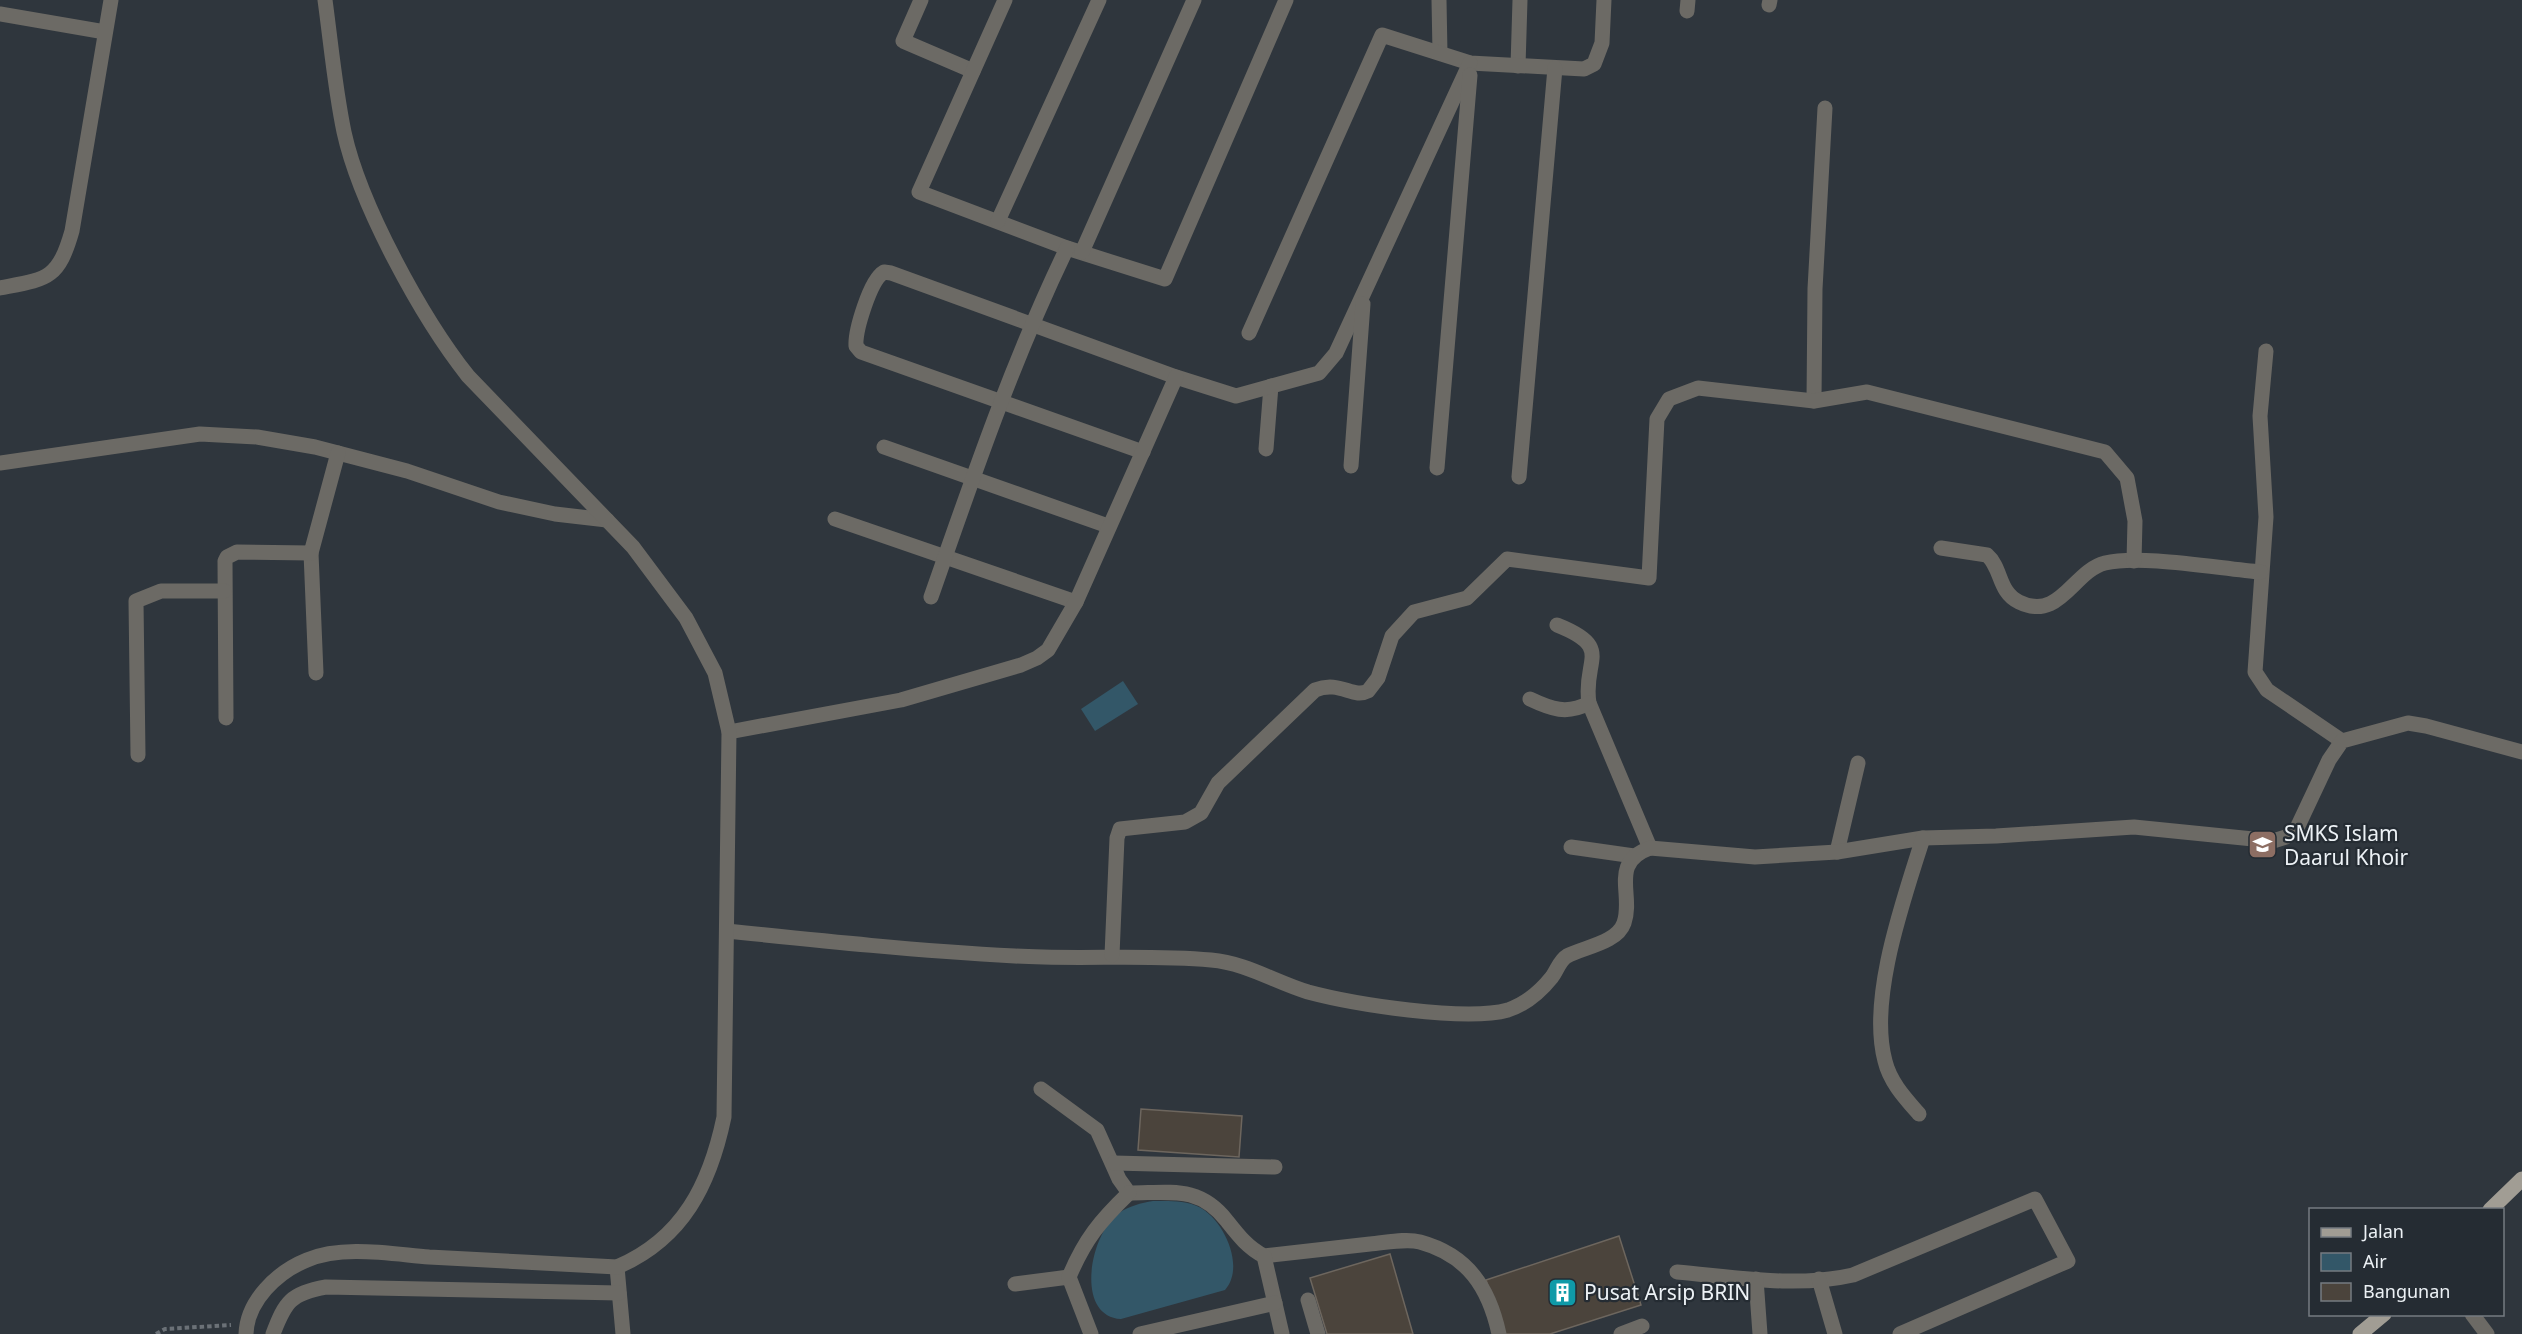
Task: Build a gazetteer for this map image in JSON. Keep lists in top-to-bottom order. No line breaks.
{"places":{"school or university":["SMKS Islam Daarul Khoir"],"building":["Pusat Arsip BRIN"]},"legend":["Jalan","Air","Bangunan"]}
